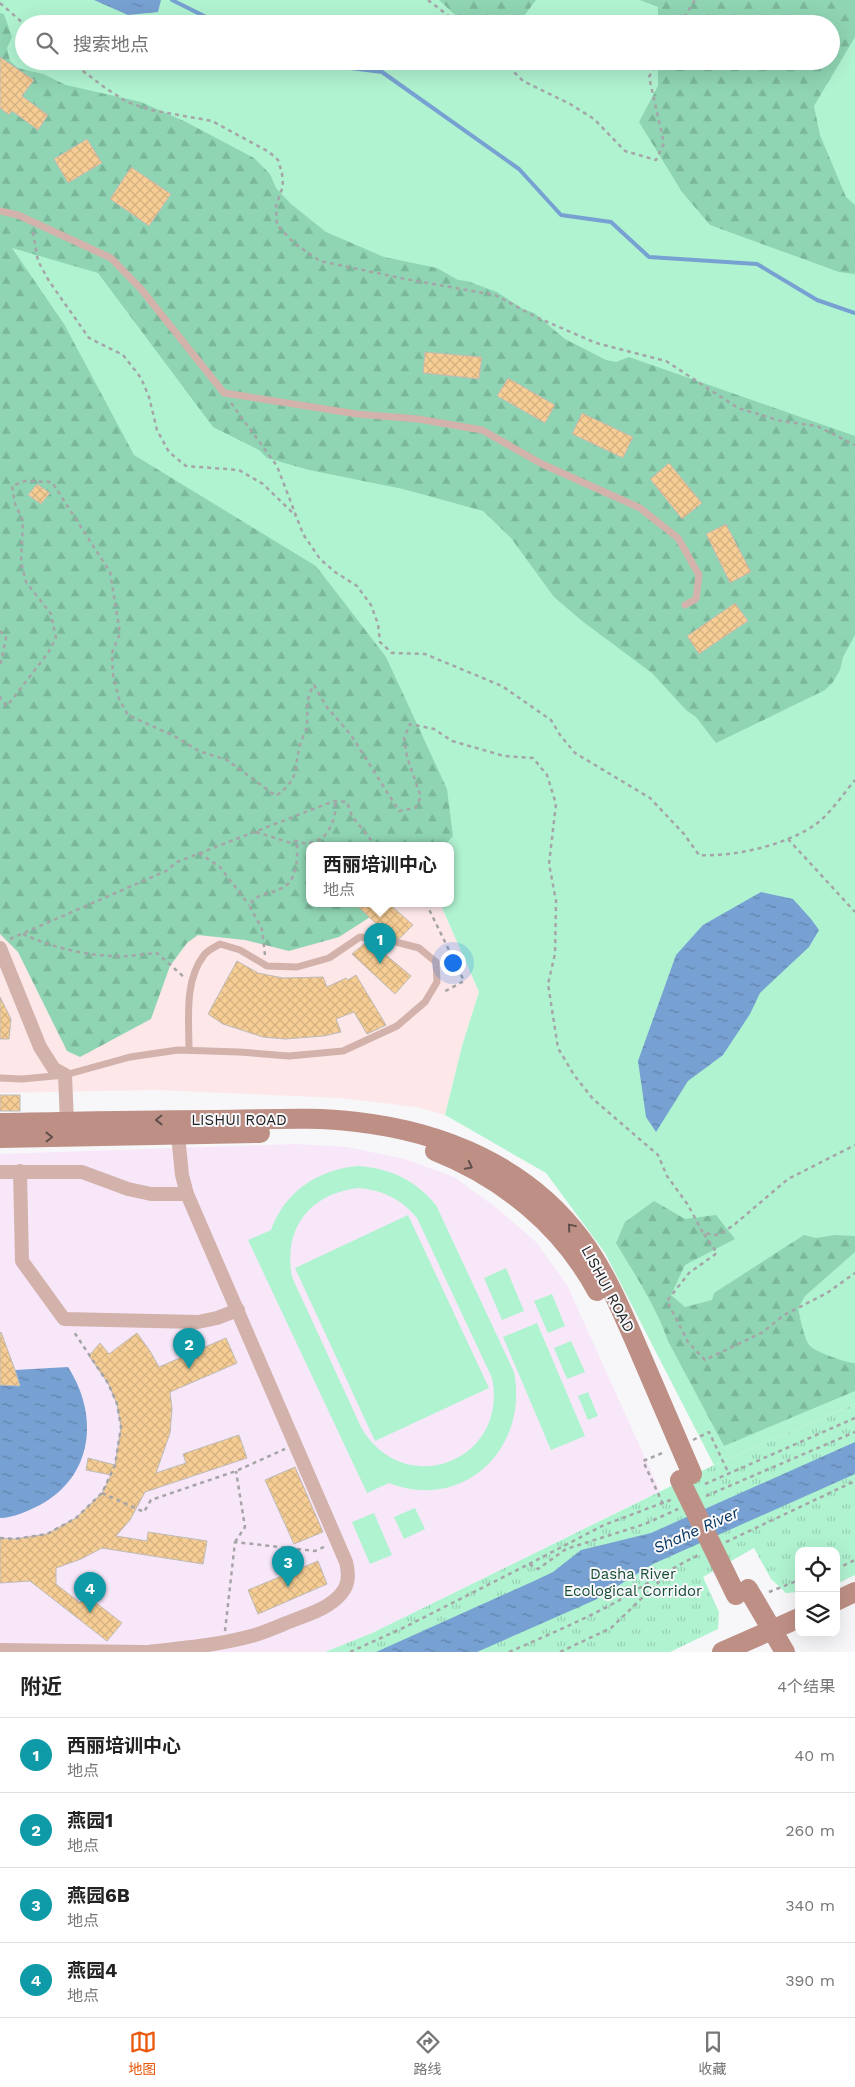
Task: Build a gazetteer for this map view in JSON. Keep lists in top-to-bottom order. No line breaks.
{"streets":{"main road":["LISHUI ROAD"]},"water":["Shahe River"],"parks":["Dasha River Ecological Corridor"],"page":{"search":"搜索地点","popup":["西丽培训中心","地点"],"pins":["1","2","3","4"],"heading":["附近","4个结果"],"list":[{"mark":"1","name":"西丽培训中心","note":"地点","value":"40 m"},{"mark":"2","name":"燕园1","note":"地点","value":"260 m"},{"mark":"3","name":"燕园6B","note":"地点","value":"340 m"},{"mark":"4","name":"燕园4","note":"地点","value":"390 m"}],"nav":["地图","路线","收藏"]}}
